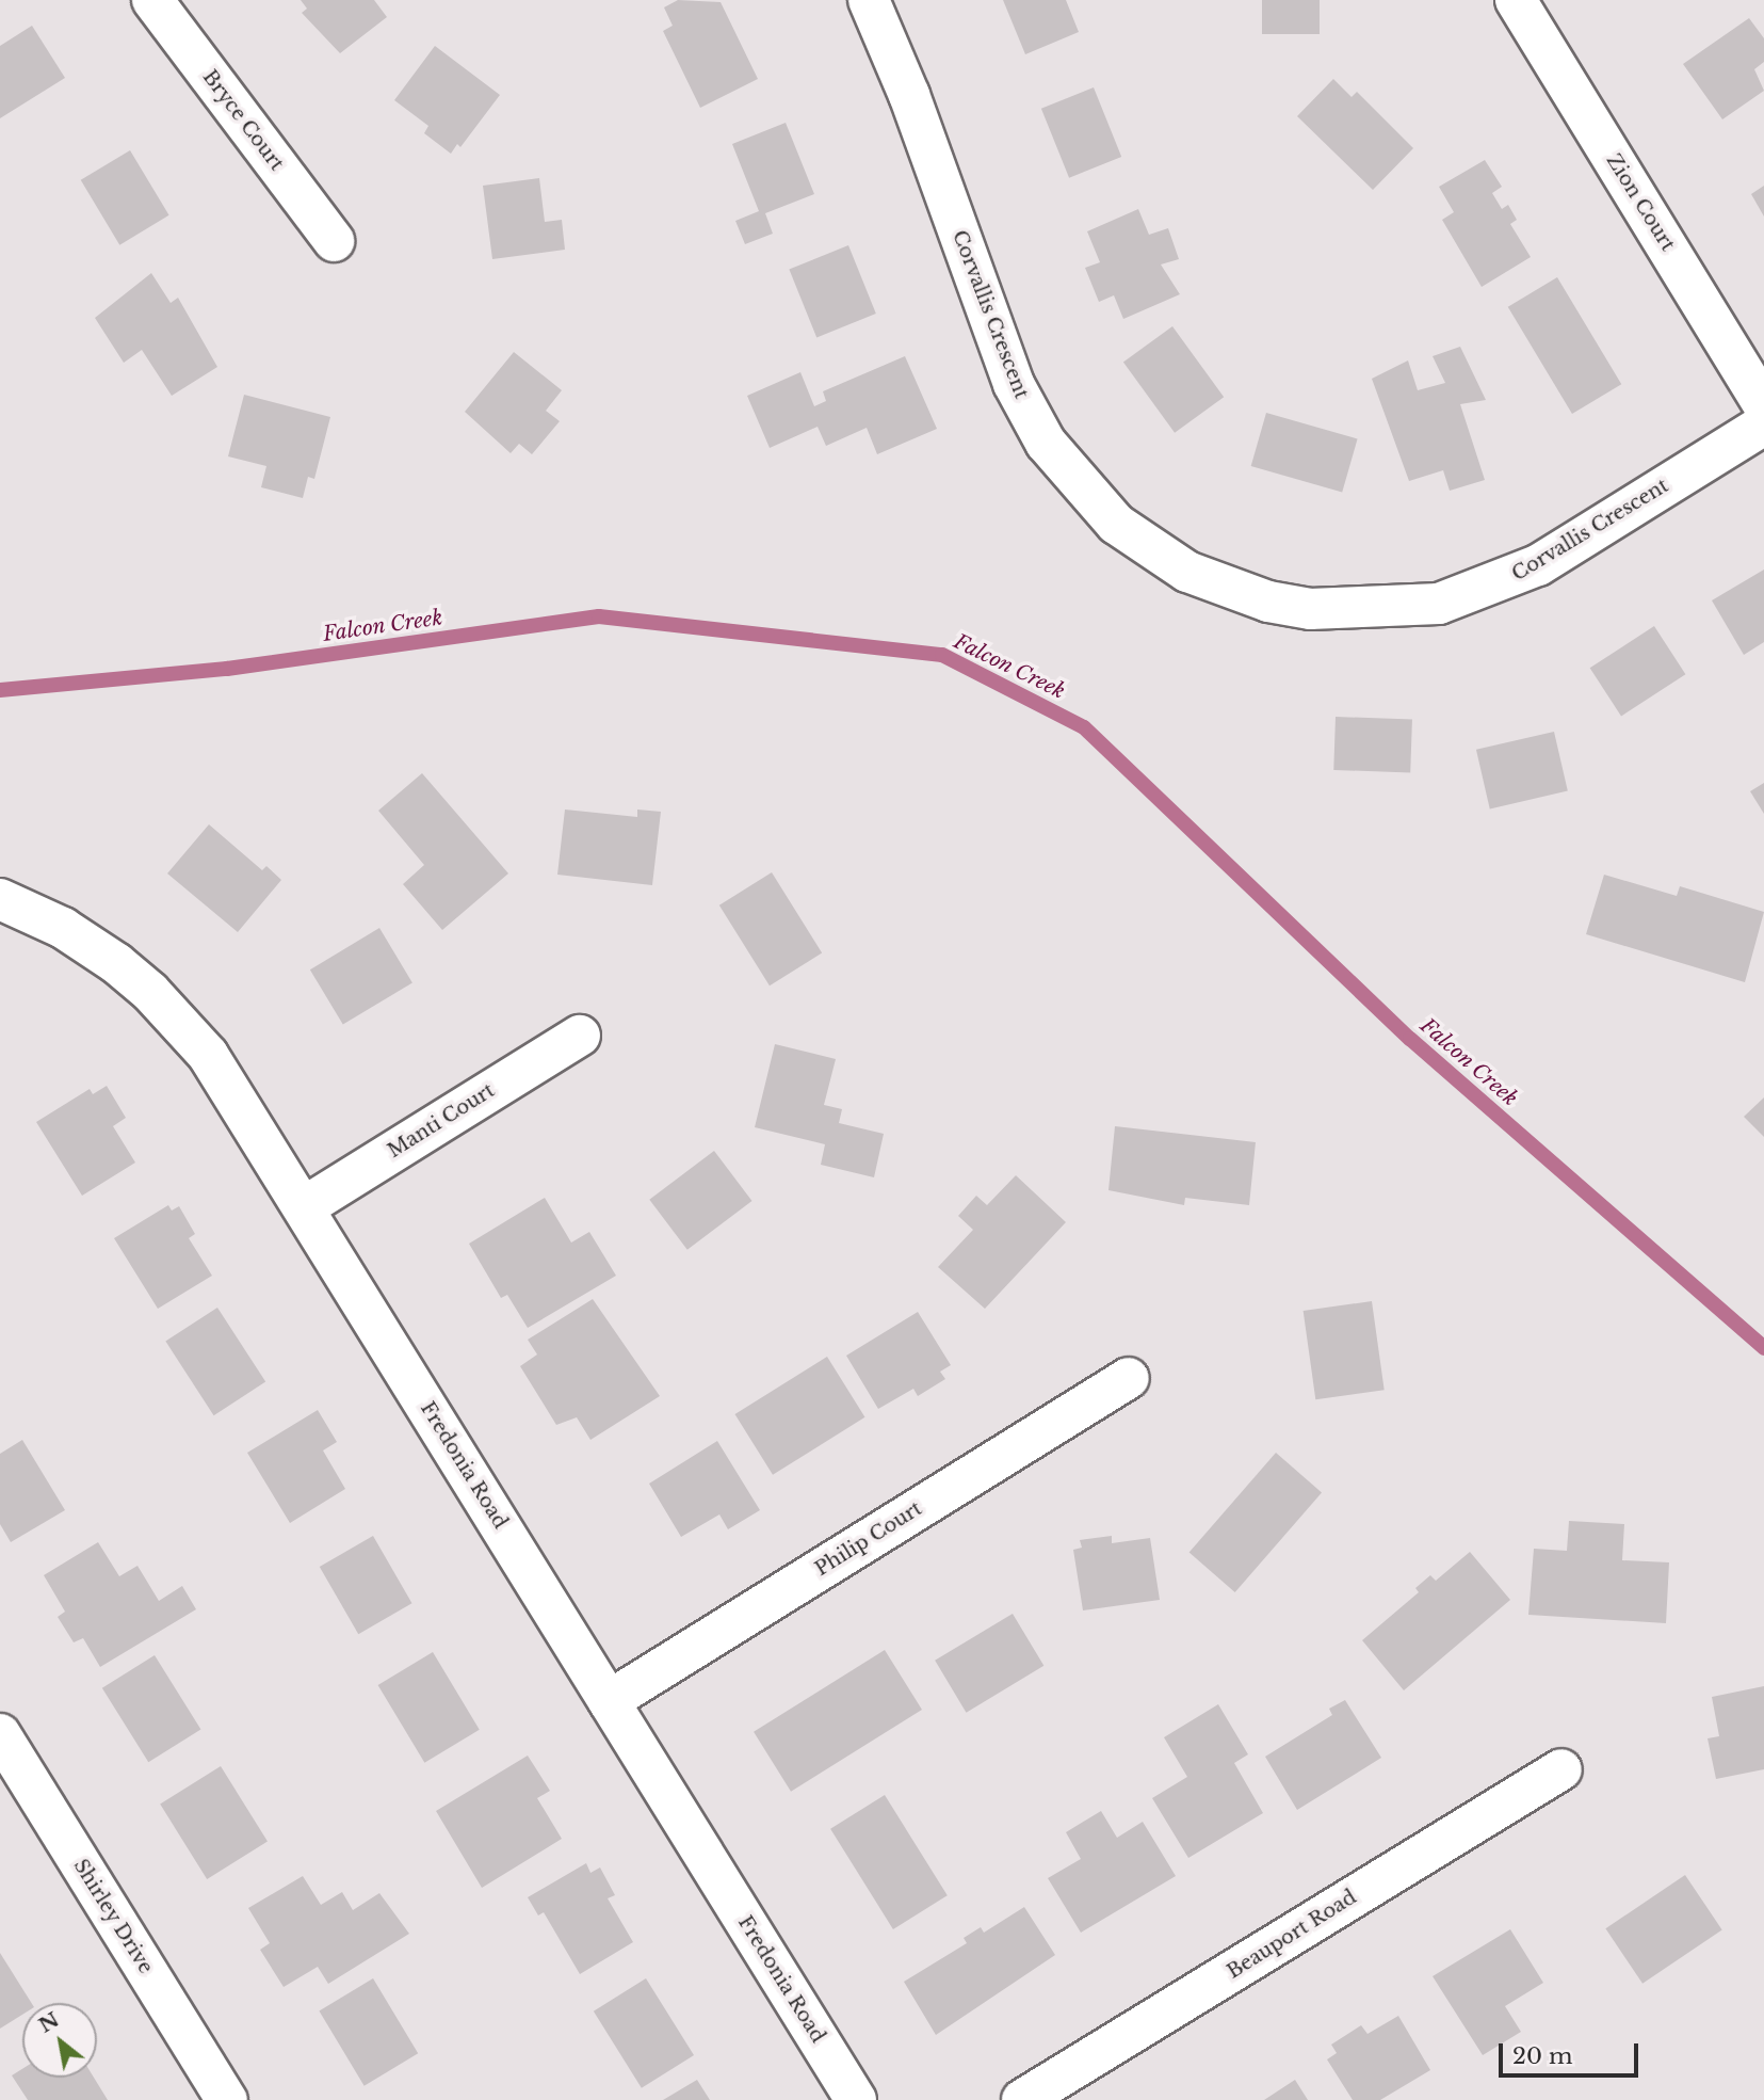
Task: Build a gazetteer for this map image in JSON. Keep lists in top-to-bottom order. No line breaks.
{"streets":{"street":["Bryce Court","Zion Court","Corvallis Crescent","Manti Court","Fredonia Road","Philip Court","Shirley Drive","Beauport Road"]},"crossings":[["Manti Court","Fredonia Road"],["Fredonia Road","Philip Court"]],"water":["Falcon Creek"],"scale_bar":"20 m","north":"top left"}
